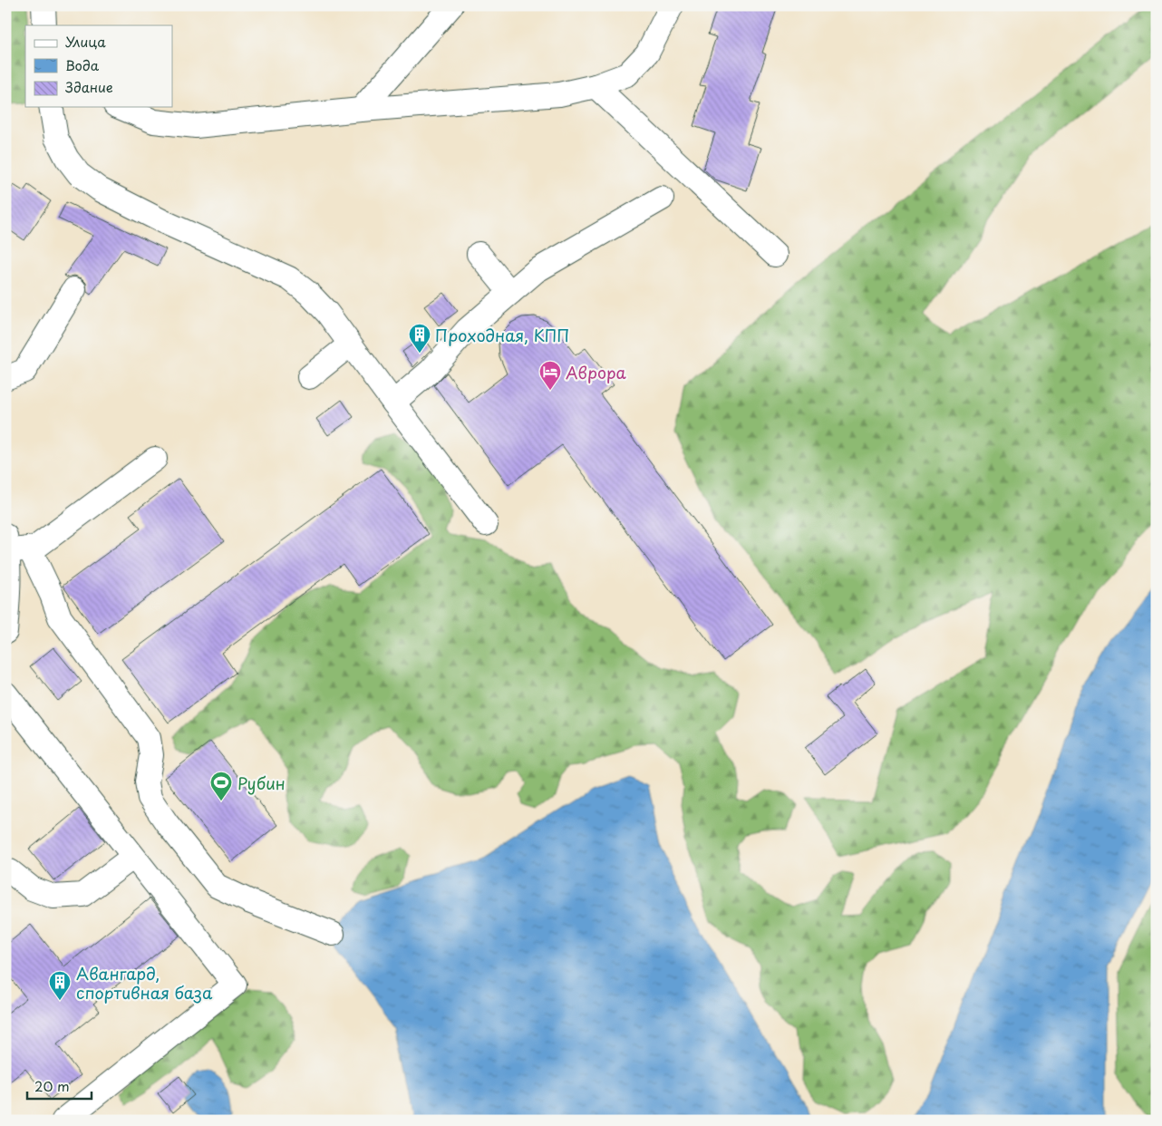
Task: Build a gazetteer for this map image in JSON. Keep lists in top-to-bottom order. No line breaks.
{"places":{"building":["Проходная, КПП","Авангард, спортивная база"],"hotel":["Аврора"],"sports":["Рубин"]},"legend":["Улица","Вода","Здание"],"scale_bar":"20 m"}
